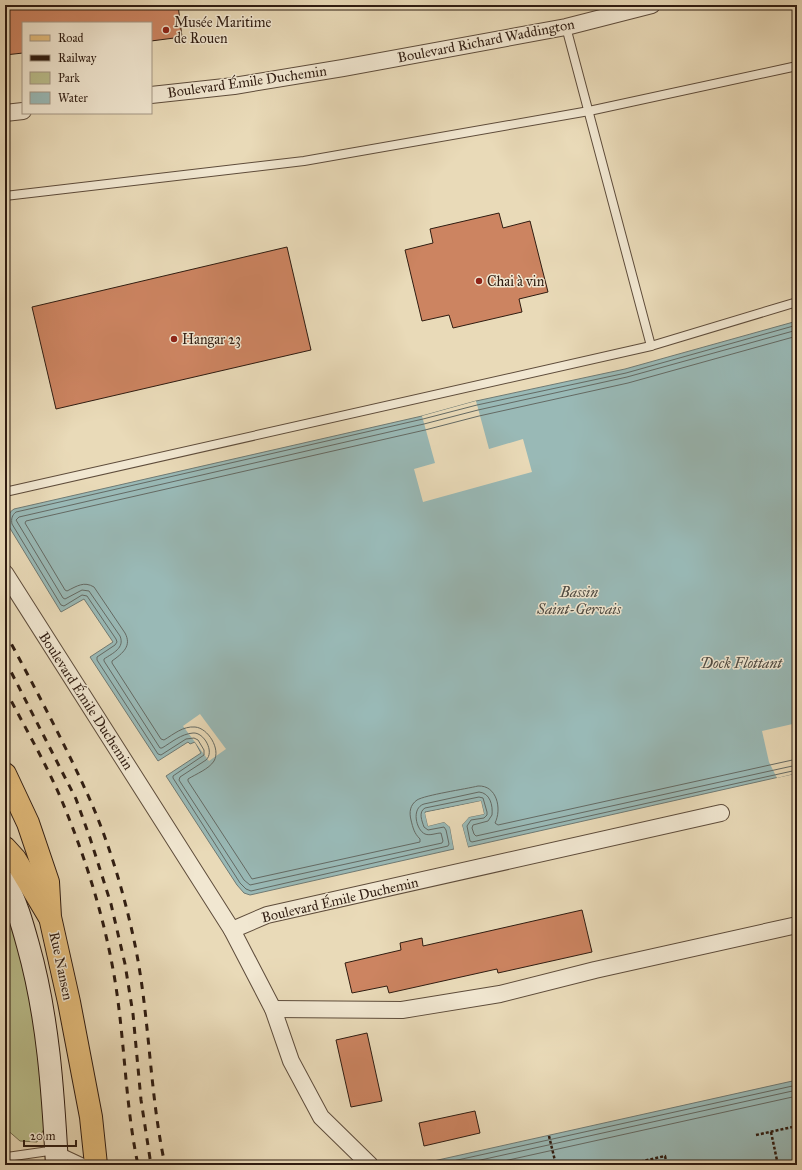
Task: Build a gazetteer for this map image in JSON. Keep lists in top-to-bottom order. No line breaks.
{"streets":{"main road":["Rue Nansen"],"street":["Boulevard Richard Waddington","Boulevard Émile Duchemin"]},"crossings":[["Boulevard Richard Waddington","Boulevard Émile Duchemin"]],"water":["Bassin Saint-Gervais","Dock Flottant"],"places":["Musée Maritime de Rouen","Chai à vin","Hangar 23"],"legend":["Road","Railway","Park","Water"],"scale_bar":"20 m"}
